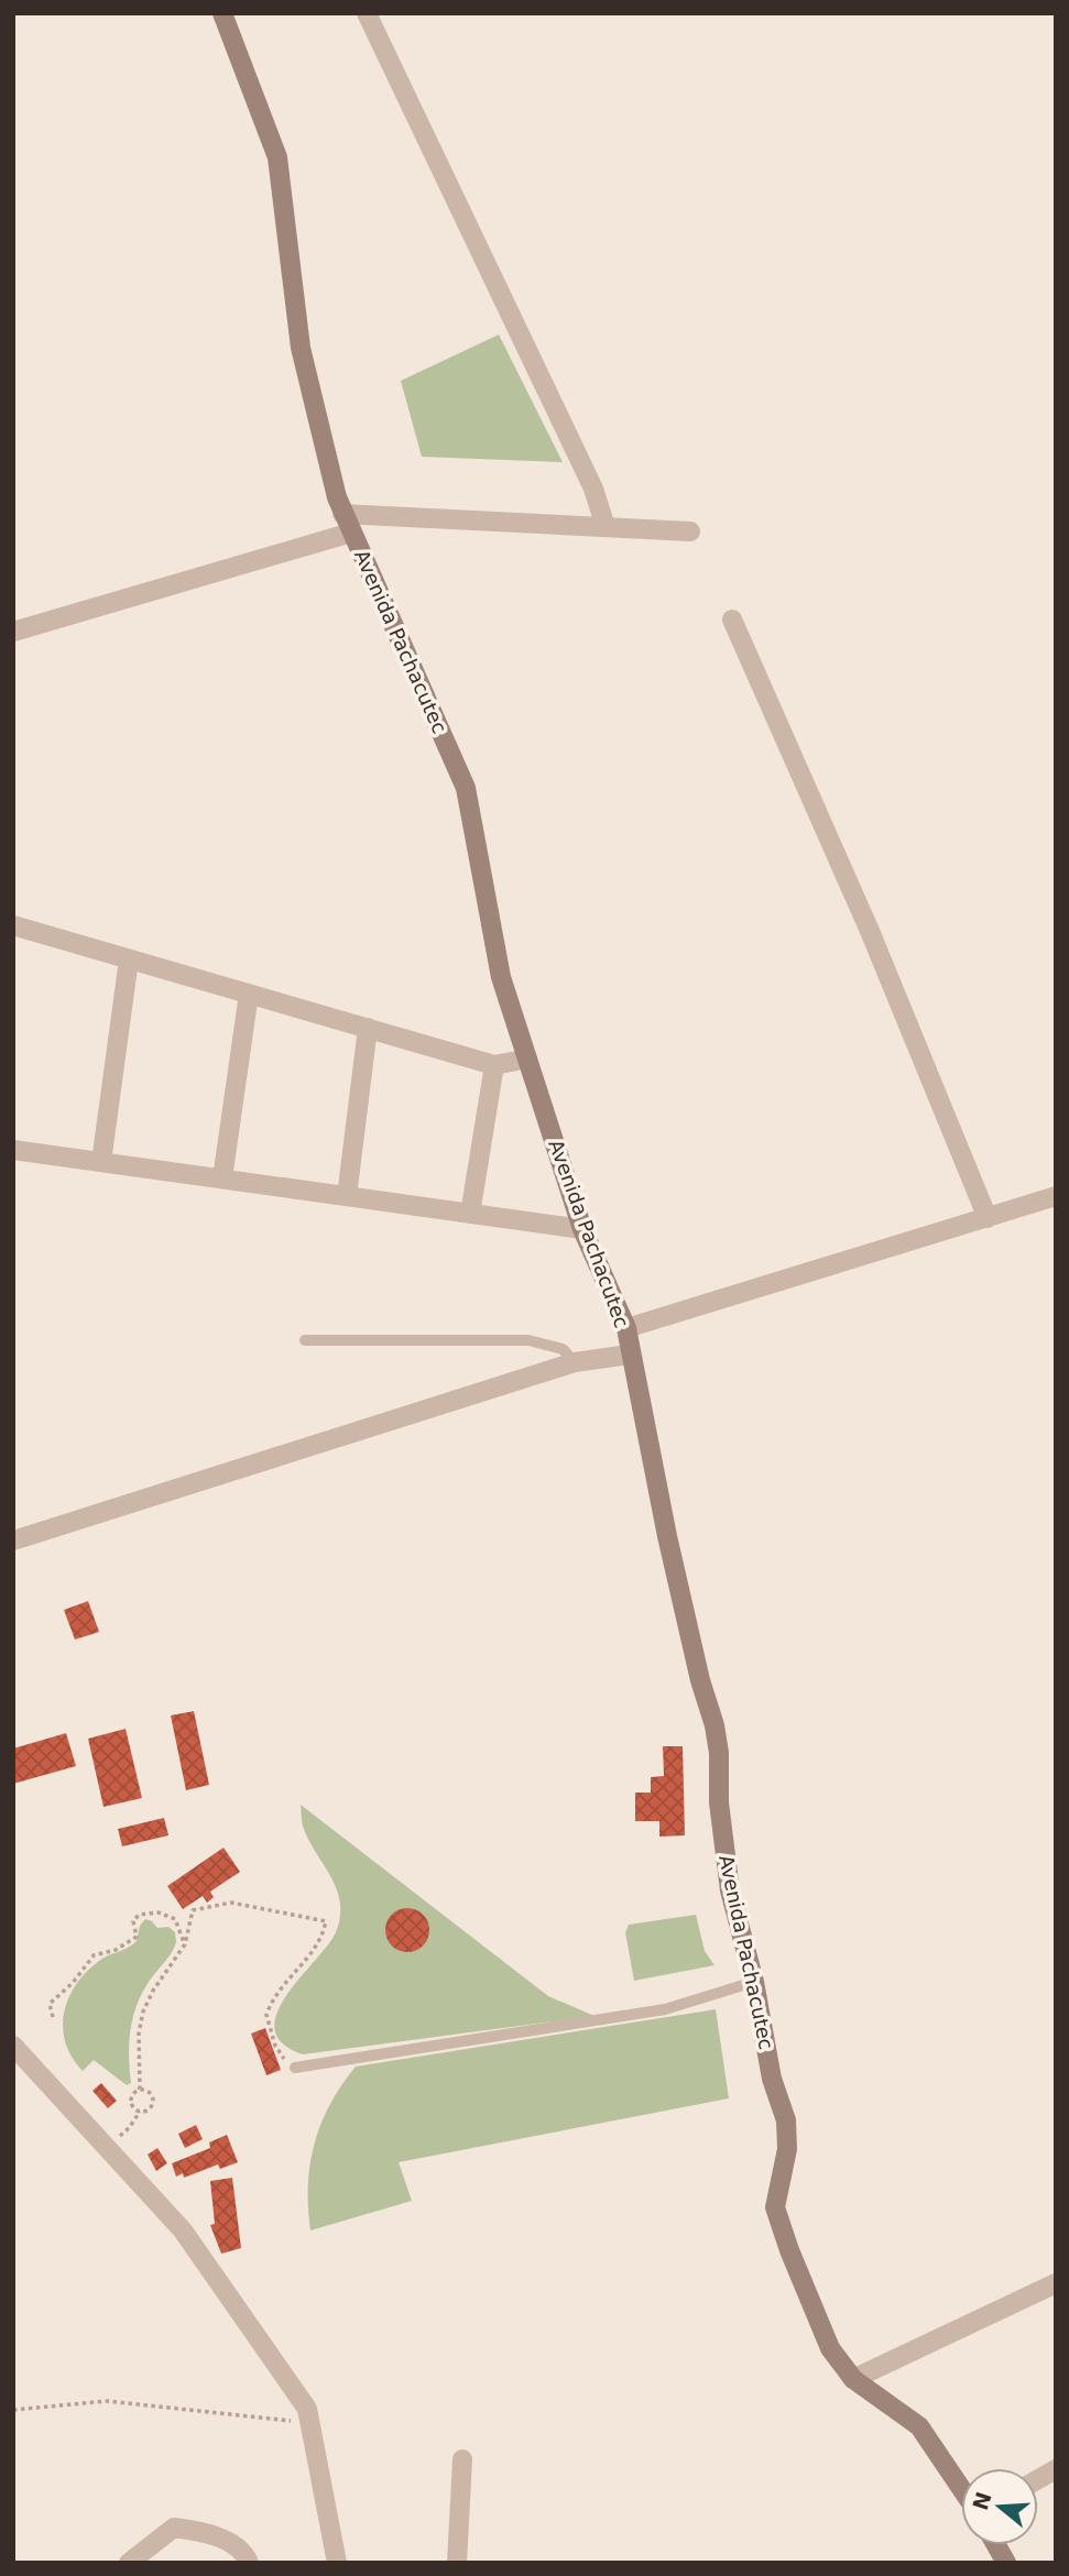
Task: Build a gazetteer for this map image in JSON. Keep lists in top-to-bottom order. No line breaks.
{"streets":{"main road":["Avenida Pachacutec"]},"north":"left"}
